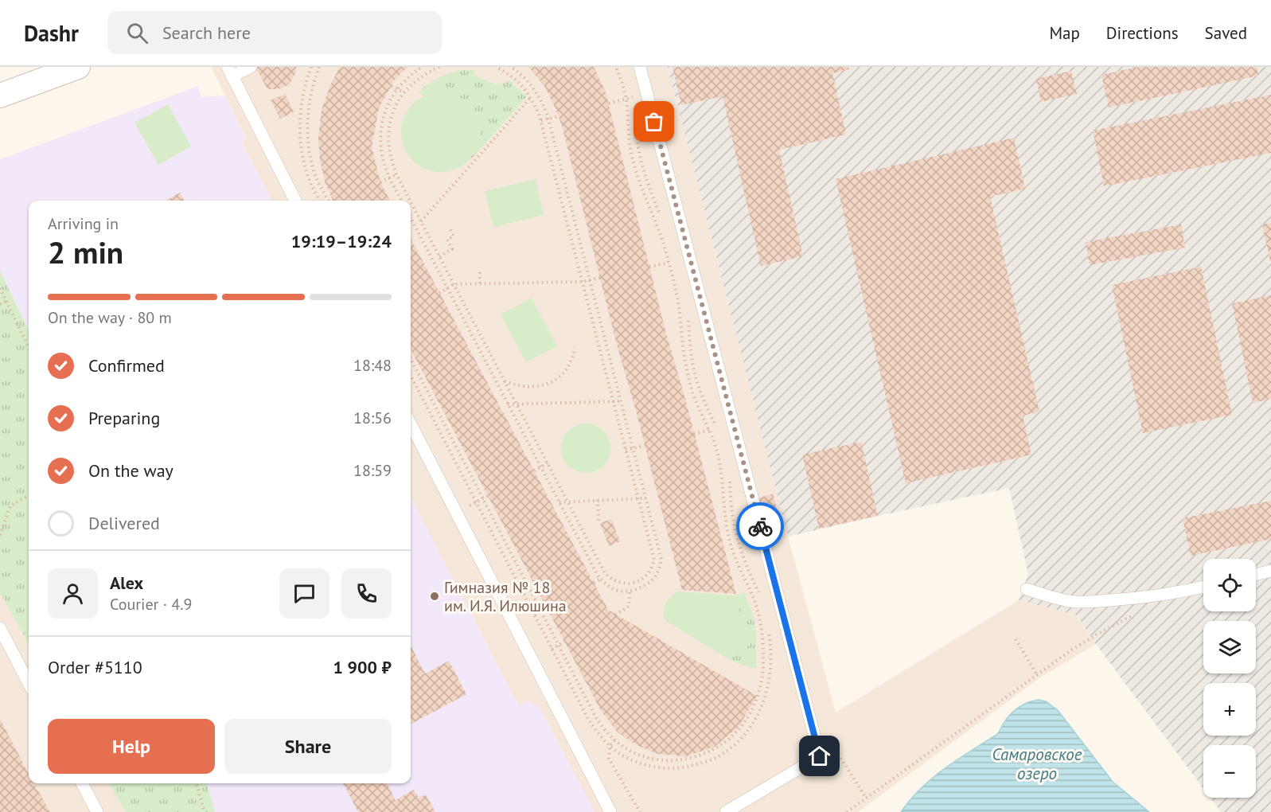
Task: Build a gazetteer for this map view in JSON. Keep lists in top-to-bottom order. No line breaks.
{"water":["Самаровское озеро"],"places":["Гимназия № 18 им. И.Я. Илюшина"],"page":{"header":"Dashr","search":"Search here","nav":["Map","Directions","Saved"],"heading":["2 min","Arriving in","19:19–19:24"],"panel":["Alex","Courier · 4.9","Order #5110","1 900 ₽"],"bar":"On the way · 80 m","list":[["Confirmed","18:48"],["Preparing","18:56"],["On the way","18:59"],"Delivered"],"map_buttons":["+","−"],"buttons":["Help","Share"]}}
